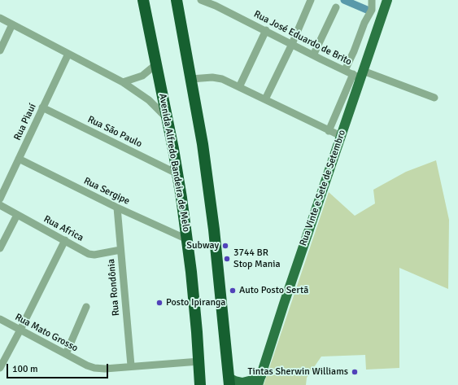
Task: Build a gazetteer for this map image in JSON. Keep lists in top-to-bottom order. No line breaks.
{"streets":{"highway":["Avenida Alfredo Bandeira de Melo"],"main road":["Rua Vinte e Sete de Setembro"],"street":["Rua José Eduardo de Brito","Rua Piauí","Rua São Paulo","Rua Sergipe","Rua Africa","Rua Rondônia","Rua Mato Grosso"]},"crossings":[["Rua José Eduardo de Brito","Rua Vinte e Sete de Setembro"],["Rua Piauí","Rua São Paulo"],["Rua Piauí","Rua Sergipe"],["Rua São Paulo","Avenida Alfredo Bandeira de Melo"],["Avenida Alfredo Bandeira de Melo","Rua Sergipe"],["Avenida Alfredo Bandeira de Melo","Rua Mato Grosso"],["Rua Sergipe","Rua Rondônia"],["Rua Africa","Rua Rondônia"],["Rua Rondônia","Rua Mato Grosso"]],"places":["Subway","3744 BR Stop Mania","Auto Posto Sertã","Posto Ipiranga","Tintas Sherwin Williams"],"scale_bar":"100 m"}
